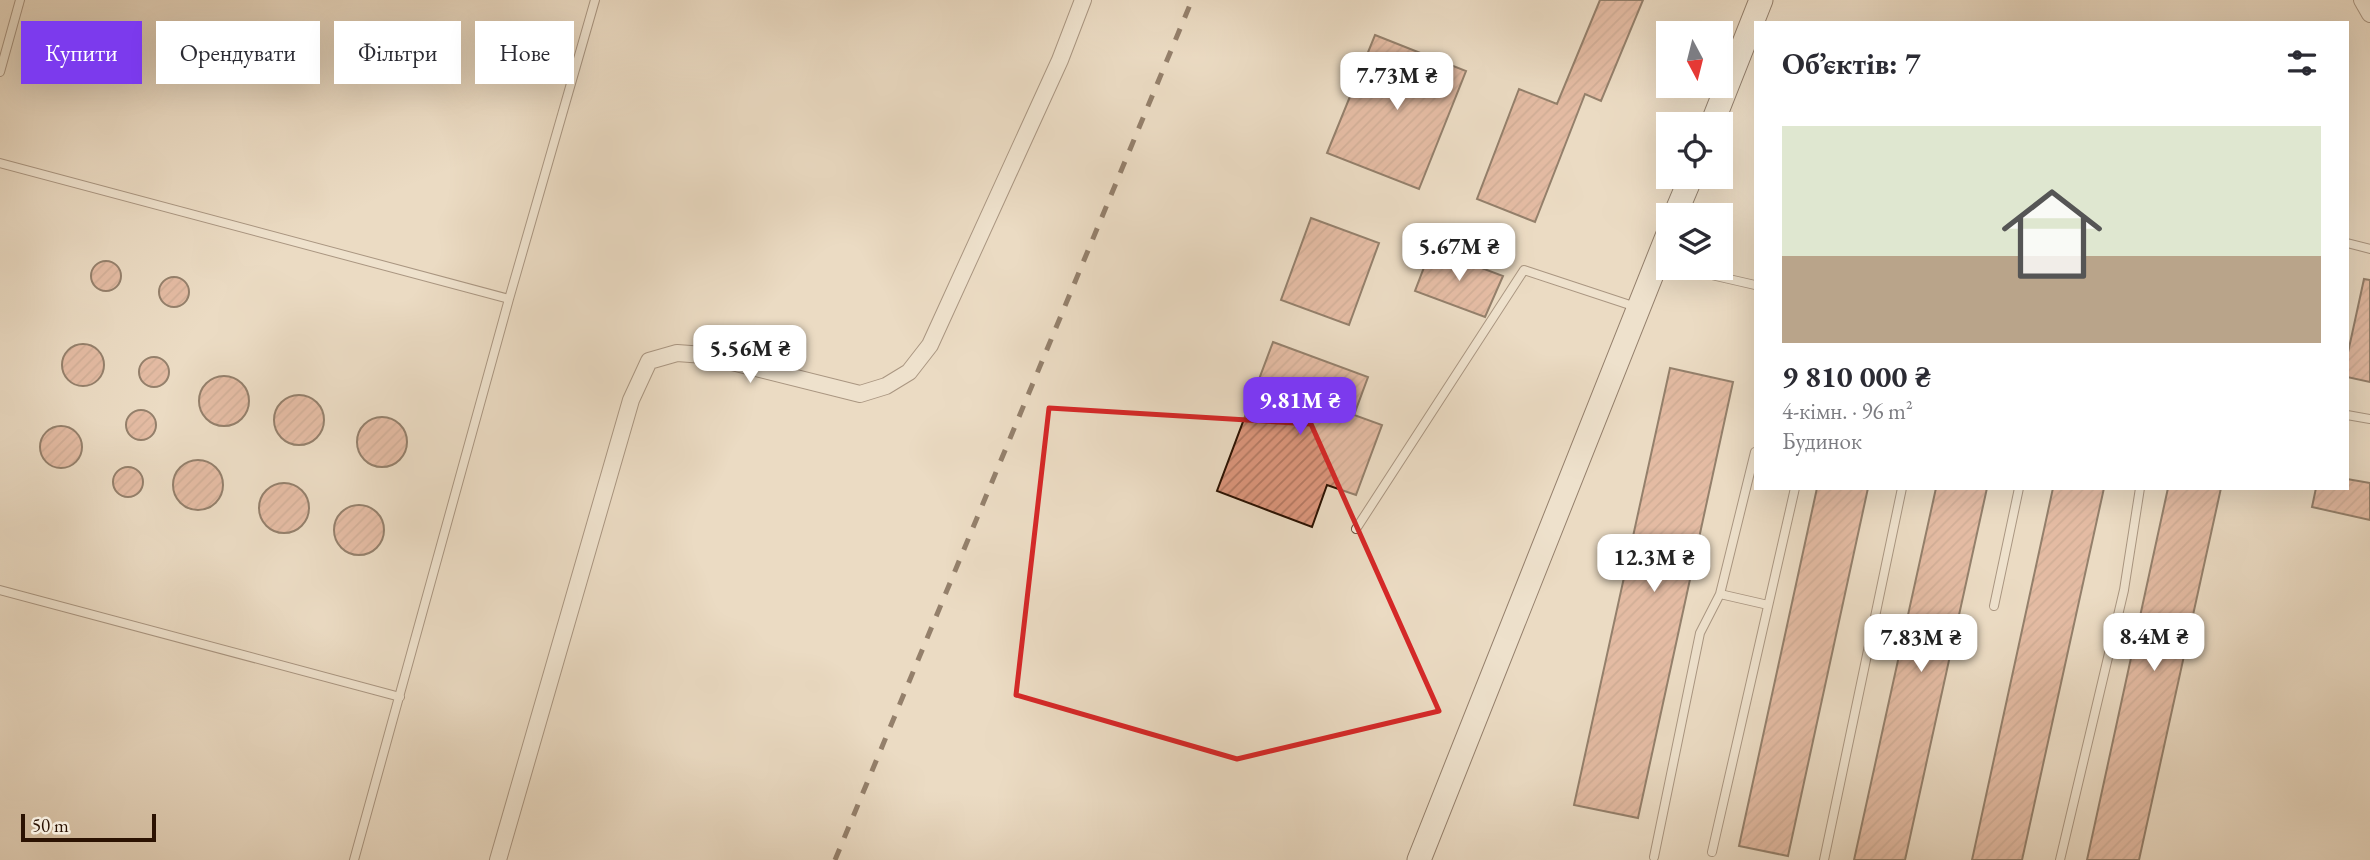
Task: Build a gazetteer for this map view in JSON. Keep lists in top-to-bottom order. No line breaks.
{"scale_bar":"50 m","north":"bottom","page":{"chip":["Купити","Орендувати","Фільтри","Нове"],"heading":"Об’єктів: 7","price":["7.73M ₴","5.67M ₴","5.56M ₴","9.81M ₴","12.3M ₴","8.4M ₴","7.83M ₴"],"list":[{"name":"9 810 000 ₴","note":"4-кімн. · 96 m² · Будинок"}],"scale":"50 m"}}
